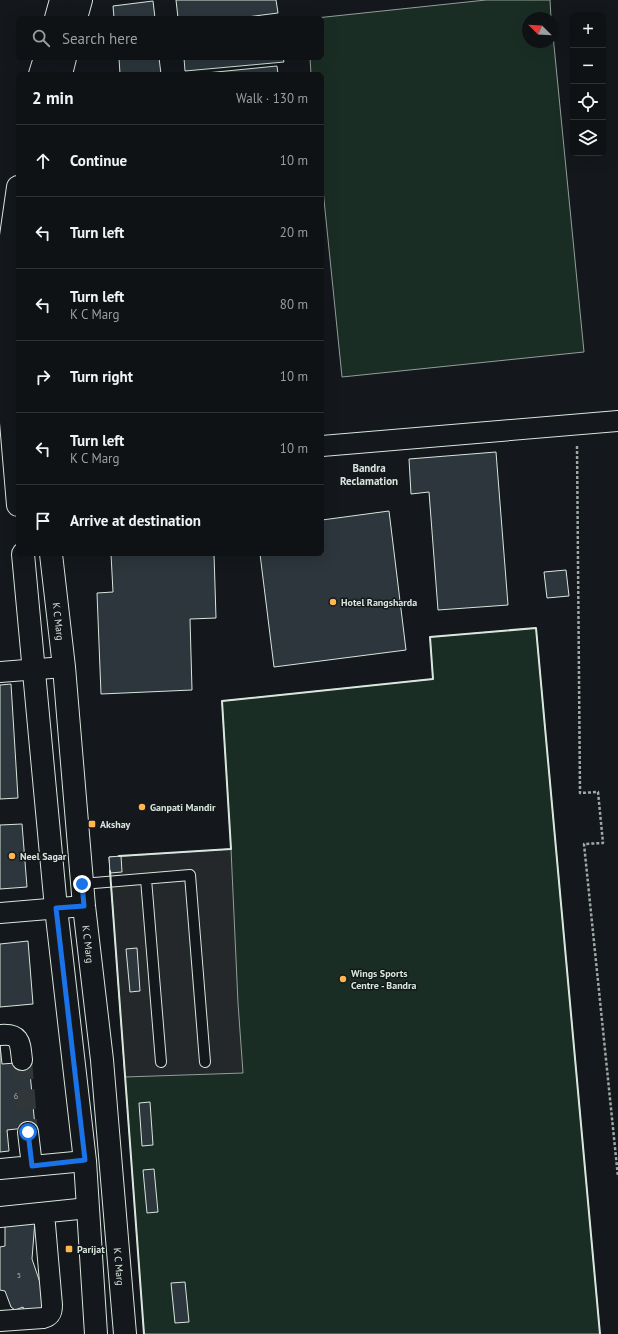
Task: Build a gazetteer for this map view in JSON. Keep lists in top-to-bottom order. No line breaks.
{"streets":{"main road":["K C Marg"]},"districts":["Bandra Reclamation"],"places":{"other":["Hotel Rangsharda","Ganpati Mandir","Neel Sagar","Wings Sports Centre - Bandra"],"transit":["Akshay","Parijat"]},"house_numbers":["6","5"],"north":"top left","page":{"map_buttons":["+","−"],"search":"Search here","heading":["2 min","Walk · 130 m"],"list":[["Continue","10 m"],["Turn left","20 m"],["Turn left","K C Marg","80 m"],["Turn right","10 m"],["Turn left","K C Marg","10 m"],"Arrive at destination"]}}
